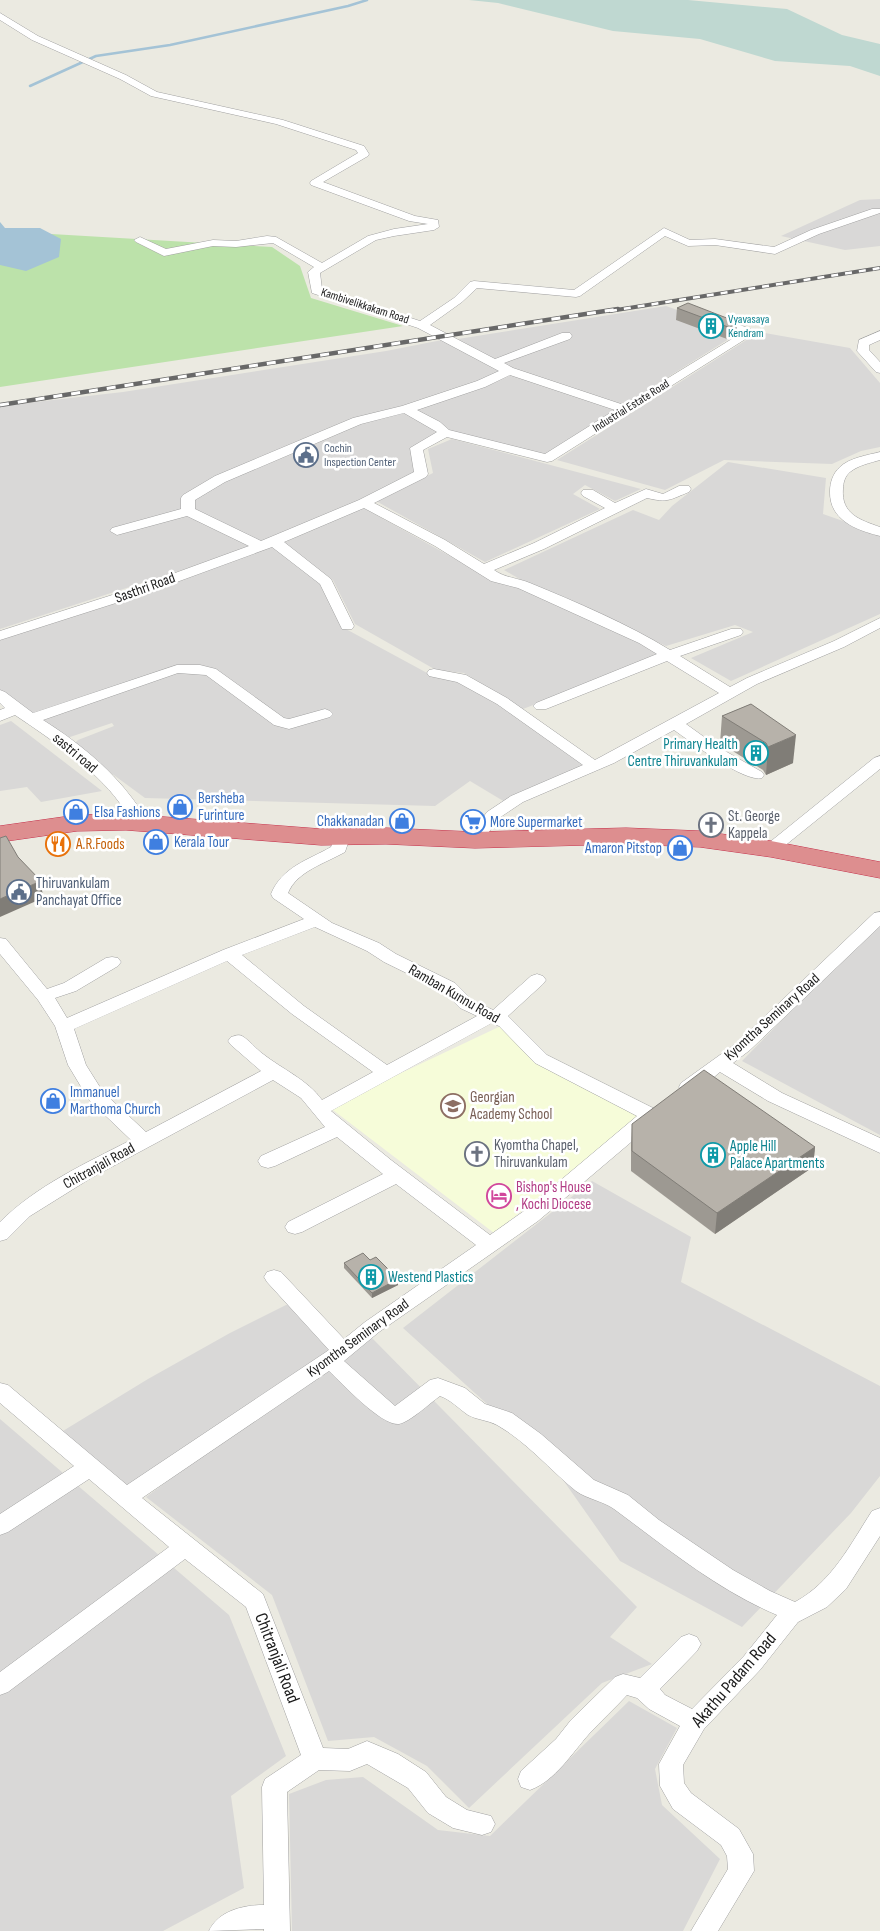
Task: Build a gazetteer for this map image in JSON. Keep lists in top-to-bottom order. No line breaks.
{"streets":{"street":["Kambivelikkakam Road","Industrial Estate Road","Sasthri Road","sastri road","Ramban Kunnu Road","Kyomtha Seminary Road","Chitranjali Road","Akathu Padam Road"]},"crossings":[["Kambivelikkakam Road","Industrial Estate Road"],["Industrial Estate Road","Sasthri Road"],["Ramban Kunnu Road","Kyomtha Seminary Road"],["Kyomtha Seminary Road","Chitranjali Road"]],"places":{"building":["Vyavasaya Kendram","Primary Health Centre Thiruvankulam","Apple Hill Palace Apartments","Westend Plastics"],"public building":["Cochin Inspection Center","Thiruvankulam Panchayat Office"],"shop":["Bersheba Furinture","Elsa Fashions","Chakkanadan","Kerala Tour","Amaron Pitstop","Immanuel Marthoma Church"],"supermarket":["More Supermarket"],"church":["St. George Kappela","Kyomtha Chapel, Thiruvankulam"],"restaurant":["A.R.Foods"],"school or university":["Georgian Academy School"],"hotel":["Bishop's House , Kochi Diocese"]}}
